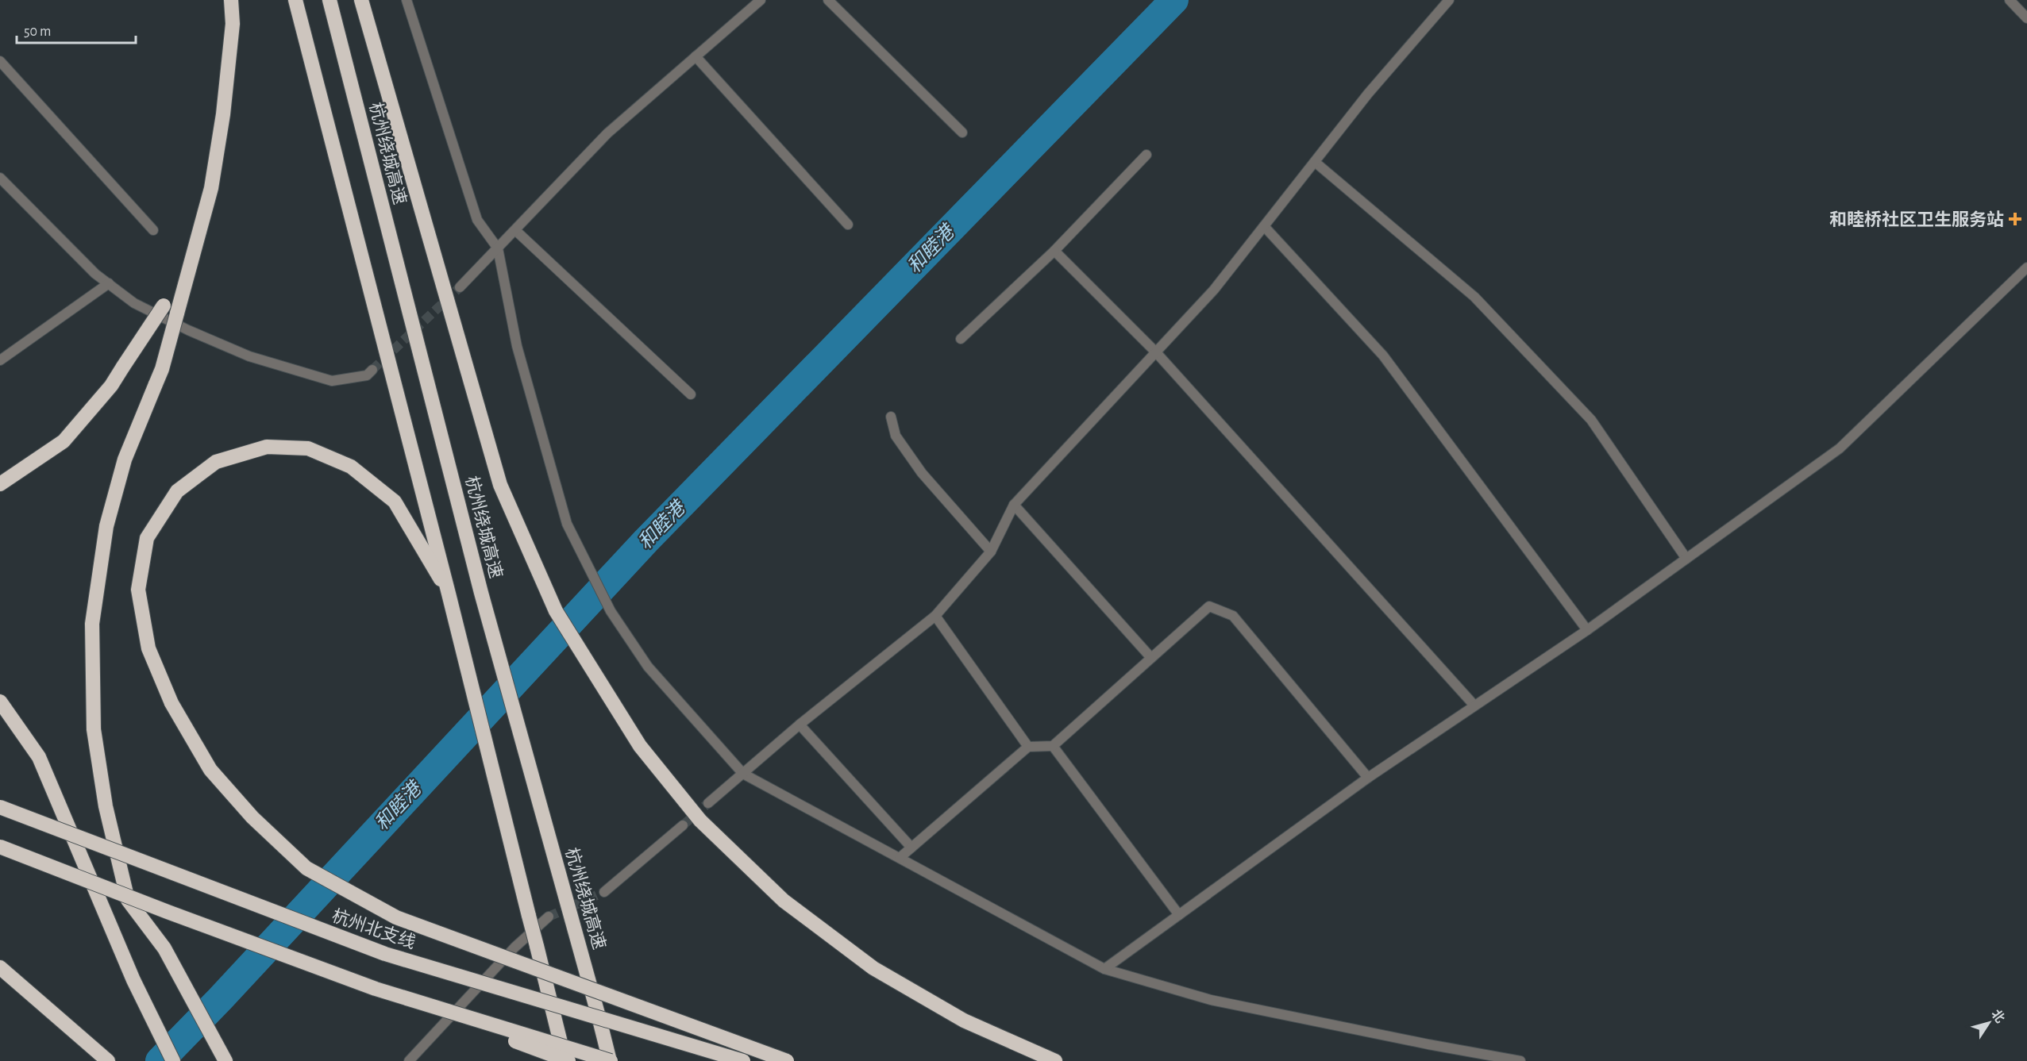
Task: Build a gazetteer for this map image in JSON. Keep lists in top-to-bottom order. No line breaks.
{"streets":{"highway":["杭州绕城高速","杭州北支线"]},"water":["和睦港"],"places":{"health":["和睦桥社区卫生服务站"]},"scale_bar":"50 m","north":"top right"}
